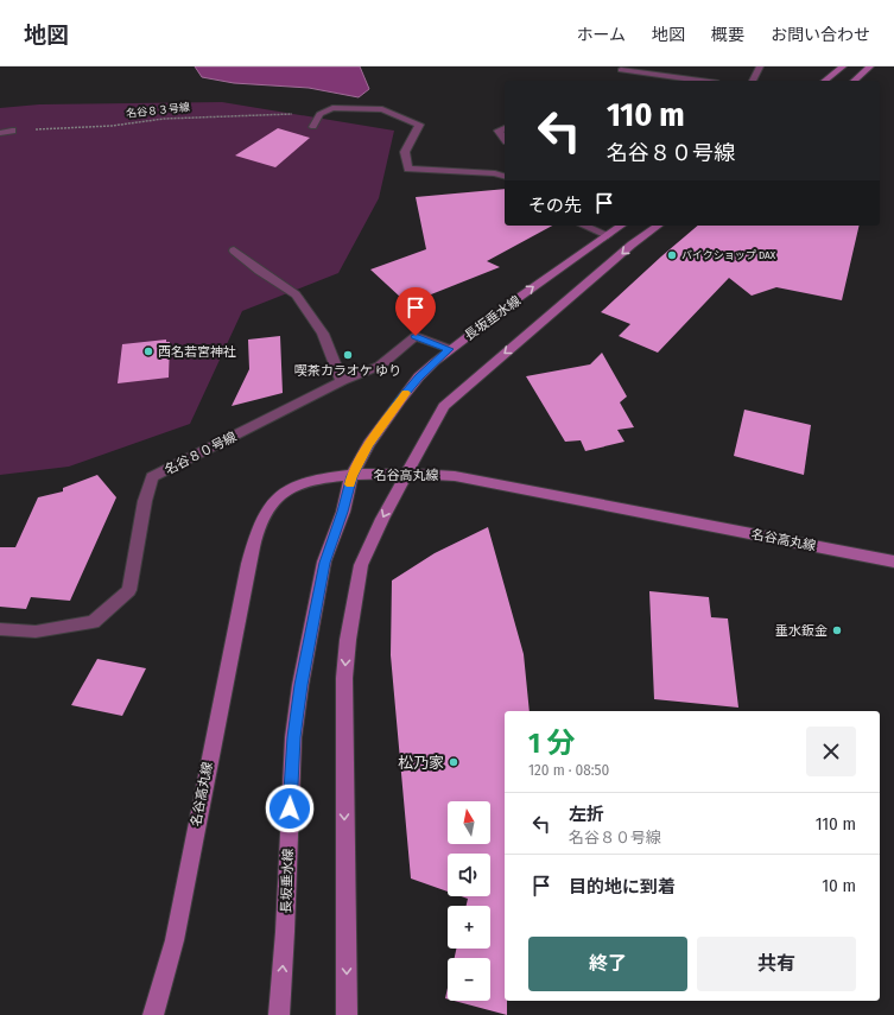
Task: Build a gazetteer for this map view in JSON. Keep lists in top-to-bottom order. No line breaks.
{"streets":{"main road":["長坂垂水線","名谷高丸線"],"street":["名谷８０号線"],"path":["名谷８３号線"]},"crossings":[["長坂垂水線","名谷８０号線"],["長坂垂水線","名谷高丸線"]],"places":["バイクショップ DAX","西名若宮神社","喫茶カラオケ ゆり","垂水鈑金","松乃家"],"north":"top","page":{"header":"地図","nav":["ホーム","地図","概要","お問い合わせ"],"turn":["110 m","名谷８０号線"],"then":"その先","heading":["1 分","120 m · 08:50"],"list":[{"name":"左折","note":"名谷８０号線","value":"110 m"},{"name":"目的地に到着","value":"10 m"}],"map_buttons":["+","−"],"buttons":["終了","共有"]}}
